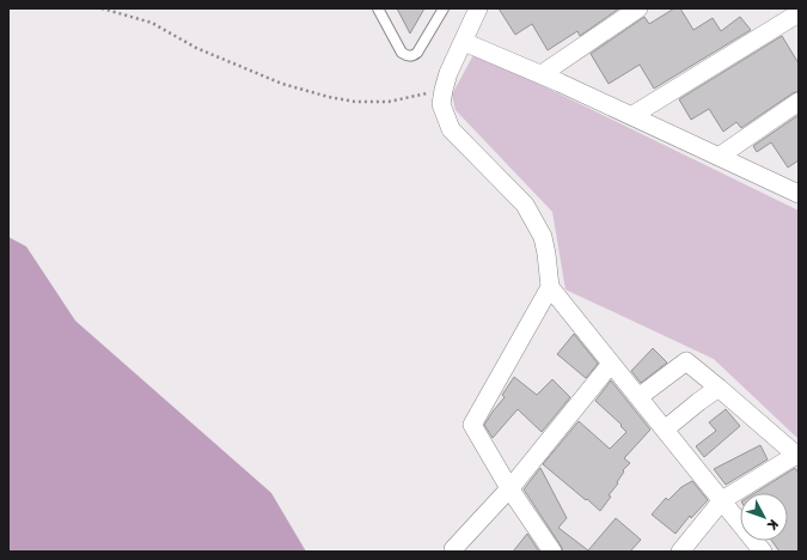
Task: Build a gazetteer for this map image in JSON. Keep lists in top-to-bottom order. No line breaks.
{"north":"bottom right"}
